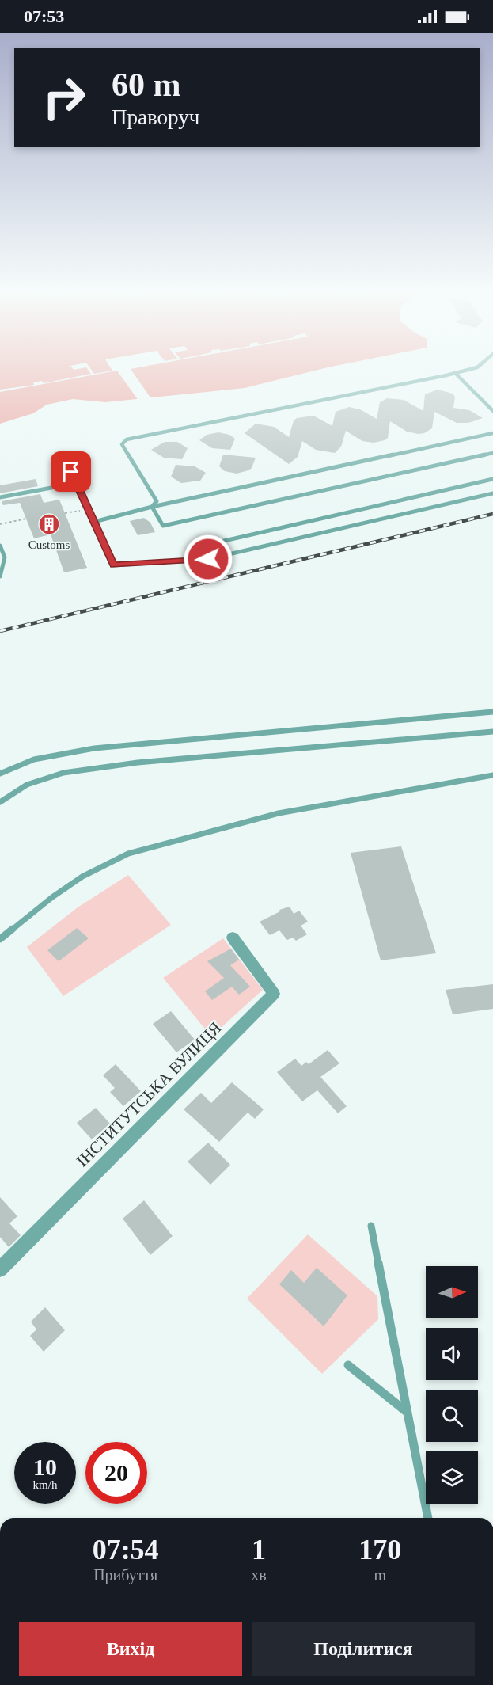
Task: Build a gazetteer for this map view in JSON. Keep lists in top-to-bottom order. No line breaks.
{"streets":{"street":["ІНСТИТУТСЬКА ВУЛИЦЯ"]},"places":{"building":["Customs"]},"north":"right","page":{"status":"07:53","turn":["60 m","Праворуч"],"speed":"10 km/h","limit":"20","eta":["07:54","Прибуття","1","хв","170","m"],"buttons":["Вихід","Поділитися"]}}
